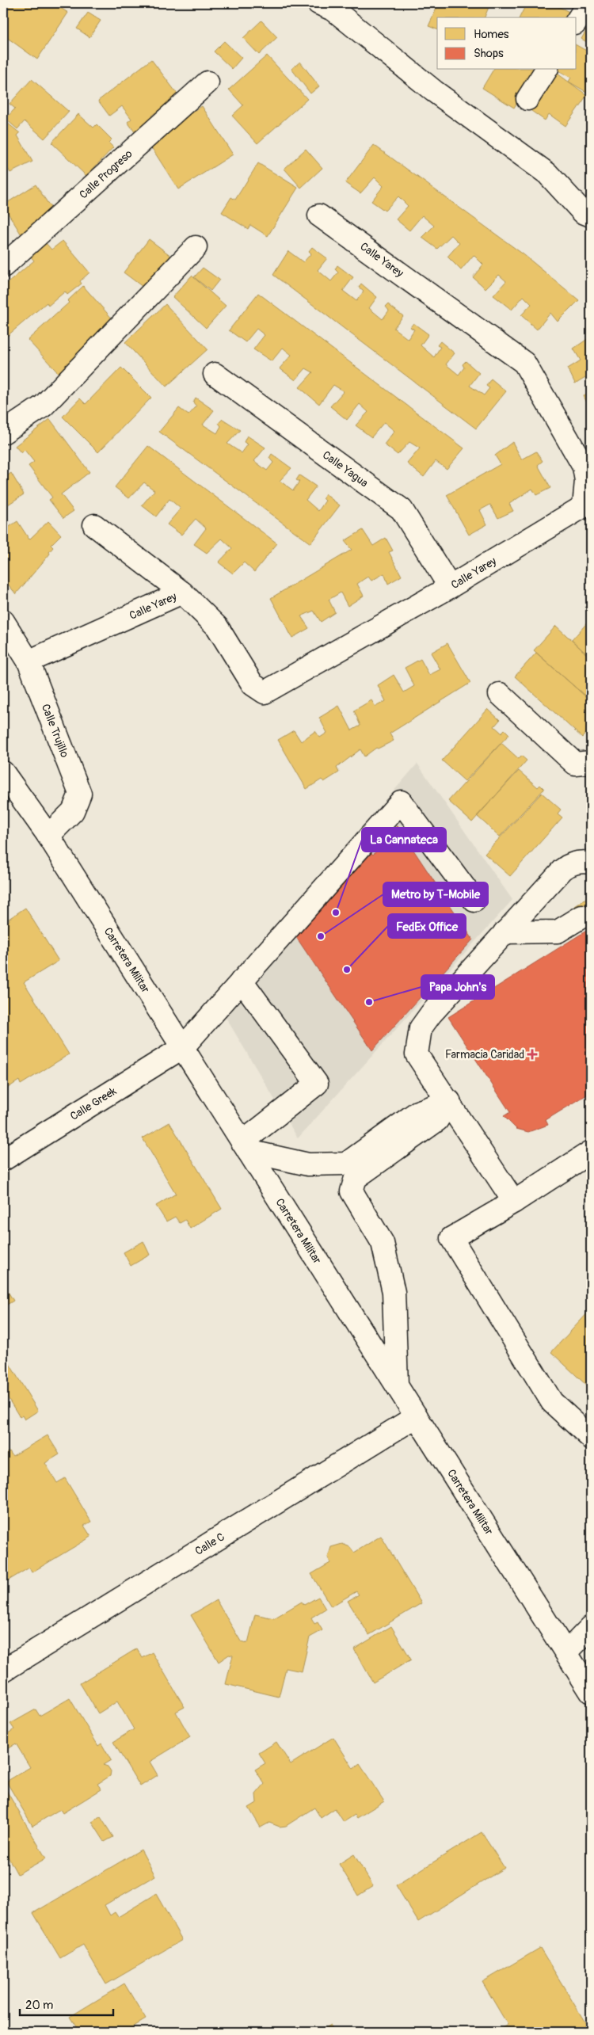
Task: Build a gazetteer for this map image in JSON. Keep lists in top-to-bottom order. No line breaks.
{"streets":{"street":["Calle Progreso","Calle Yarey","Calle Yagua","Calle Trujillo","Carretera Militar","Calle Greek","Calle C"]},"crossings":[["Calle Yarey","Calle Yagua"],["Calle Yarey","Calle Trujillo"],["Calle Trujillo","Carretera Militar"],["Carretera Militar","Calle Greek"],["Carretera Militar","Calle C"]],"places":{"other":["La Cannateca","Metro by T-Mobile","FedEx Office","Papa John's"],"health":["Farmacia Caridad"]},"legend":["Homes","Shops"],"scale_bar":"20 m"}
